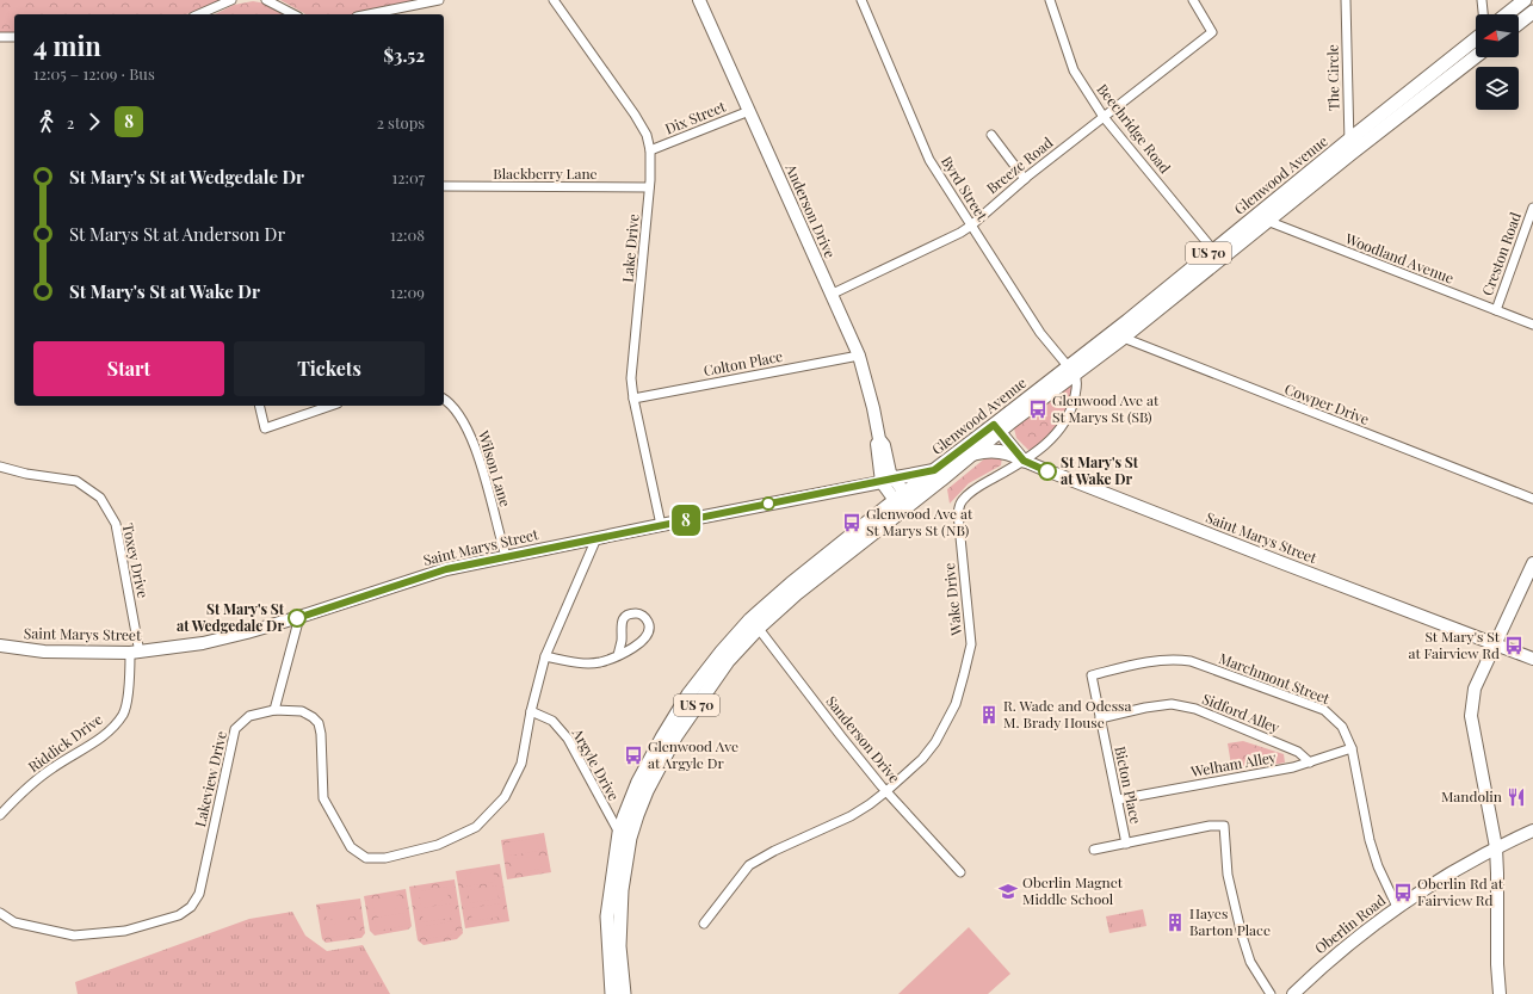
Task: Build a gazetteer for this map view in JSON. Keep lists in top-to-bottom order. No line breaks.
{"streets":{"main road":["Glenwood Avenue","Anderson Drive","US 70","Saint Marys Street","Oberlin Road"],"street":["The Circle","Dix Street","Beechridge Road","Breeze Road","Blackberry Lane","Byrd Street","Lake Drive","Creston Road","Woodland Avenue","Colton Place","Cowper Drive","Wilson Lane","Toxey Drive","Wake Drive","Marchmont Street","Sidford Alley","Sanderson Drive","Riddick Drive","Argyle Drive","Welham Alley","Lakeview Drive","Bicton Place"]},"crossings":[["The Circle","Glenwood Avenue"],["Dix Street","Anderson Drive"],["Dix Street","Lake Drive"],["Beechridge Road","Breeze Road"],["Beechridge Road","Glenwood Avenue"],["Breeze Road","Byrd Street"],["Breeze Road","Anderson Drive"],["Blackberry Lane","Lake Drive"],["Glenwood Avenue","Byrd Street"],["Glenwood Avenue","Woodland Avenue"],["Glenwood Avenue","Cowper Drive"],["Glenwood Avenue","Saint Marys Street"],["Glenwood Avenue","Wake Drive"],["Glenwood Avenue","Sanderson Drive"],["Glenwood Avenue","Argyle Drive"],["Byrd Street","Wake Drive"],["Anderson Drive","Colton Place"],["Anderson Drive","Saint Marys Street"],["Lake Drive","Colton Place"],["Lake Drive","Saint Marys Street"],["Creston Road","Woodland Avenue"],["Wilson Lane","Saint Marys Street"],["Saint Marys Street","Toxey Drive"],["Saint Marys Street","Wake Drive"],["Saint Marys Street","Riddick Drive"],["Saint Marys Street","Lakeview Drive"],["Toxey Drive","Riddick Drive"],["Wake Drive","Sanderson Drive"],["Marchmont Street","Welham Alley"],["Marchmont Street","Bicton Place"],["Marchmont Street","Oberlin Road"],["Sidford Alley","Welham Alley"],["Sidford Alley","Bicton Place"],["Argyle Drive","Lakeview Drive"],["Welham Alley","Bicton Place"]],"places":{"bus stop":["Glenwood Ave at St Marys St (SB)","Glenwood Ave at St Marys St (NB)","St Mary's St at Fairview Rd","Glenwood Ave at Argyle Dr","Oberlin Rd at Fairview Rd"],"other":["St Mary's St at Wake Dr","St Mary's St at Wedgedale Dr"],"building":["R. Wade and Odessa M. Brady House","Hayes Barton Place"],"restaurant":["Mandolin"],"school or university":["Oberlin Magnet Middle School"]},"lines":["bus line 8"],"north":"left","page":{"on_map":"8","heading":["4 min","12:05 – 12:09 · Bus","$3.52"],"legs":["2","8","2 stops"],"list":[{"name":"St Mary's St at Wedgedale Dr","value":"12:07"},{"name":"St Marys St at Anderson Dr","value":"12:08"},{"name":"St Mary's St at Wake Dr","value":"12:09"}],"buttons":["Start","Tickets"]}}
